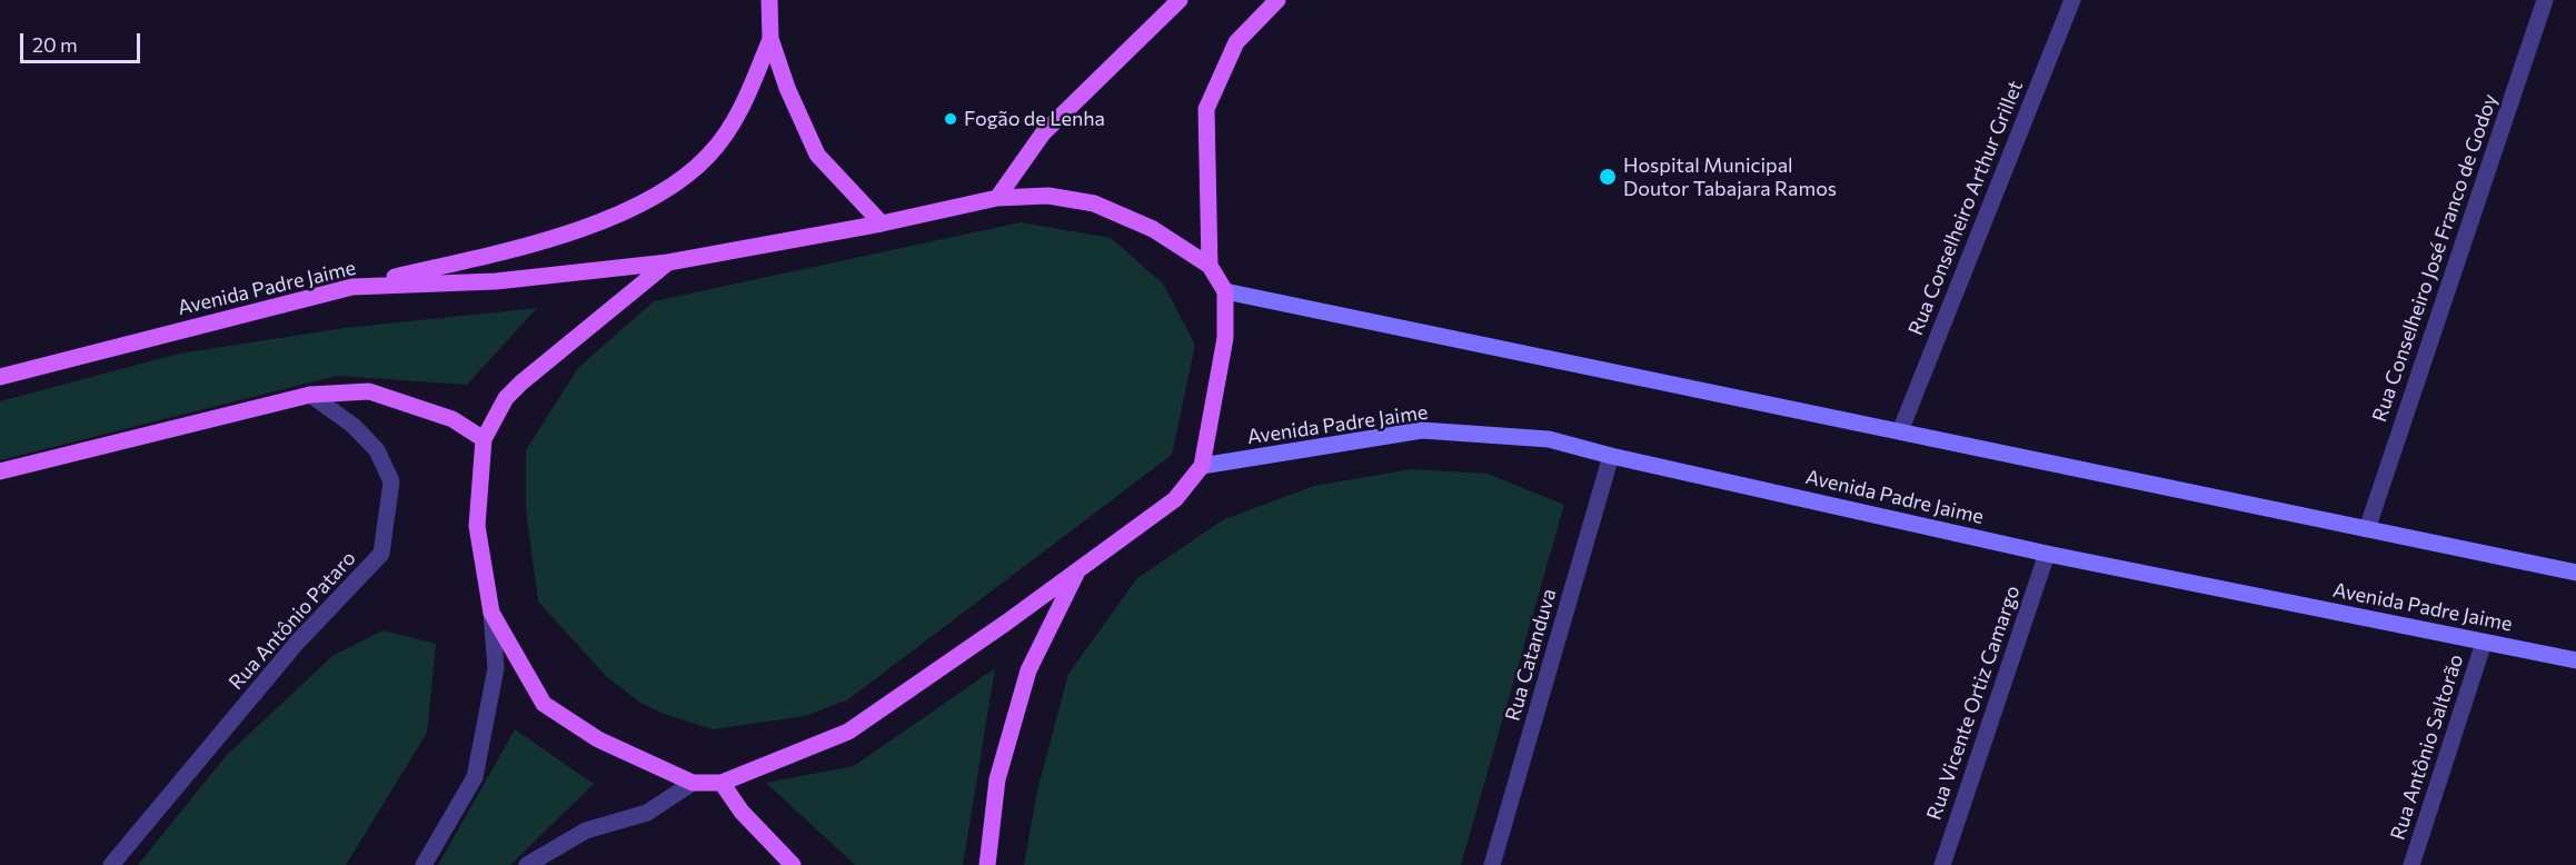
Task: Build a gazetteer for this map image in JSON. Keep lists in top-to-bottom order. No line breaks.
{"streets":{"main road":["Avenida Padre Jaime"],"street":["Rua Conselheiro Arthur Grillet","Rua Conselheiro José Franco de Godoy","Rua Antônio Pataro","Rua Catanduva","Rua Vicente Ortiz Camargo","Rua Antônio Saltorão"]},"crossings":[["Avenida Padre Jaime","Rua Catanduva"],["Avenida Padre Jaime","Rua Vicente Ortiz Camargo"],["Avenida Padre Jaime","Rua Antônio Saltorão"]],"places":["Fogão de Lenha","Hospital Municipal Doutor Tabajara Ramos"],"scale_bar":"20 m"}
